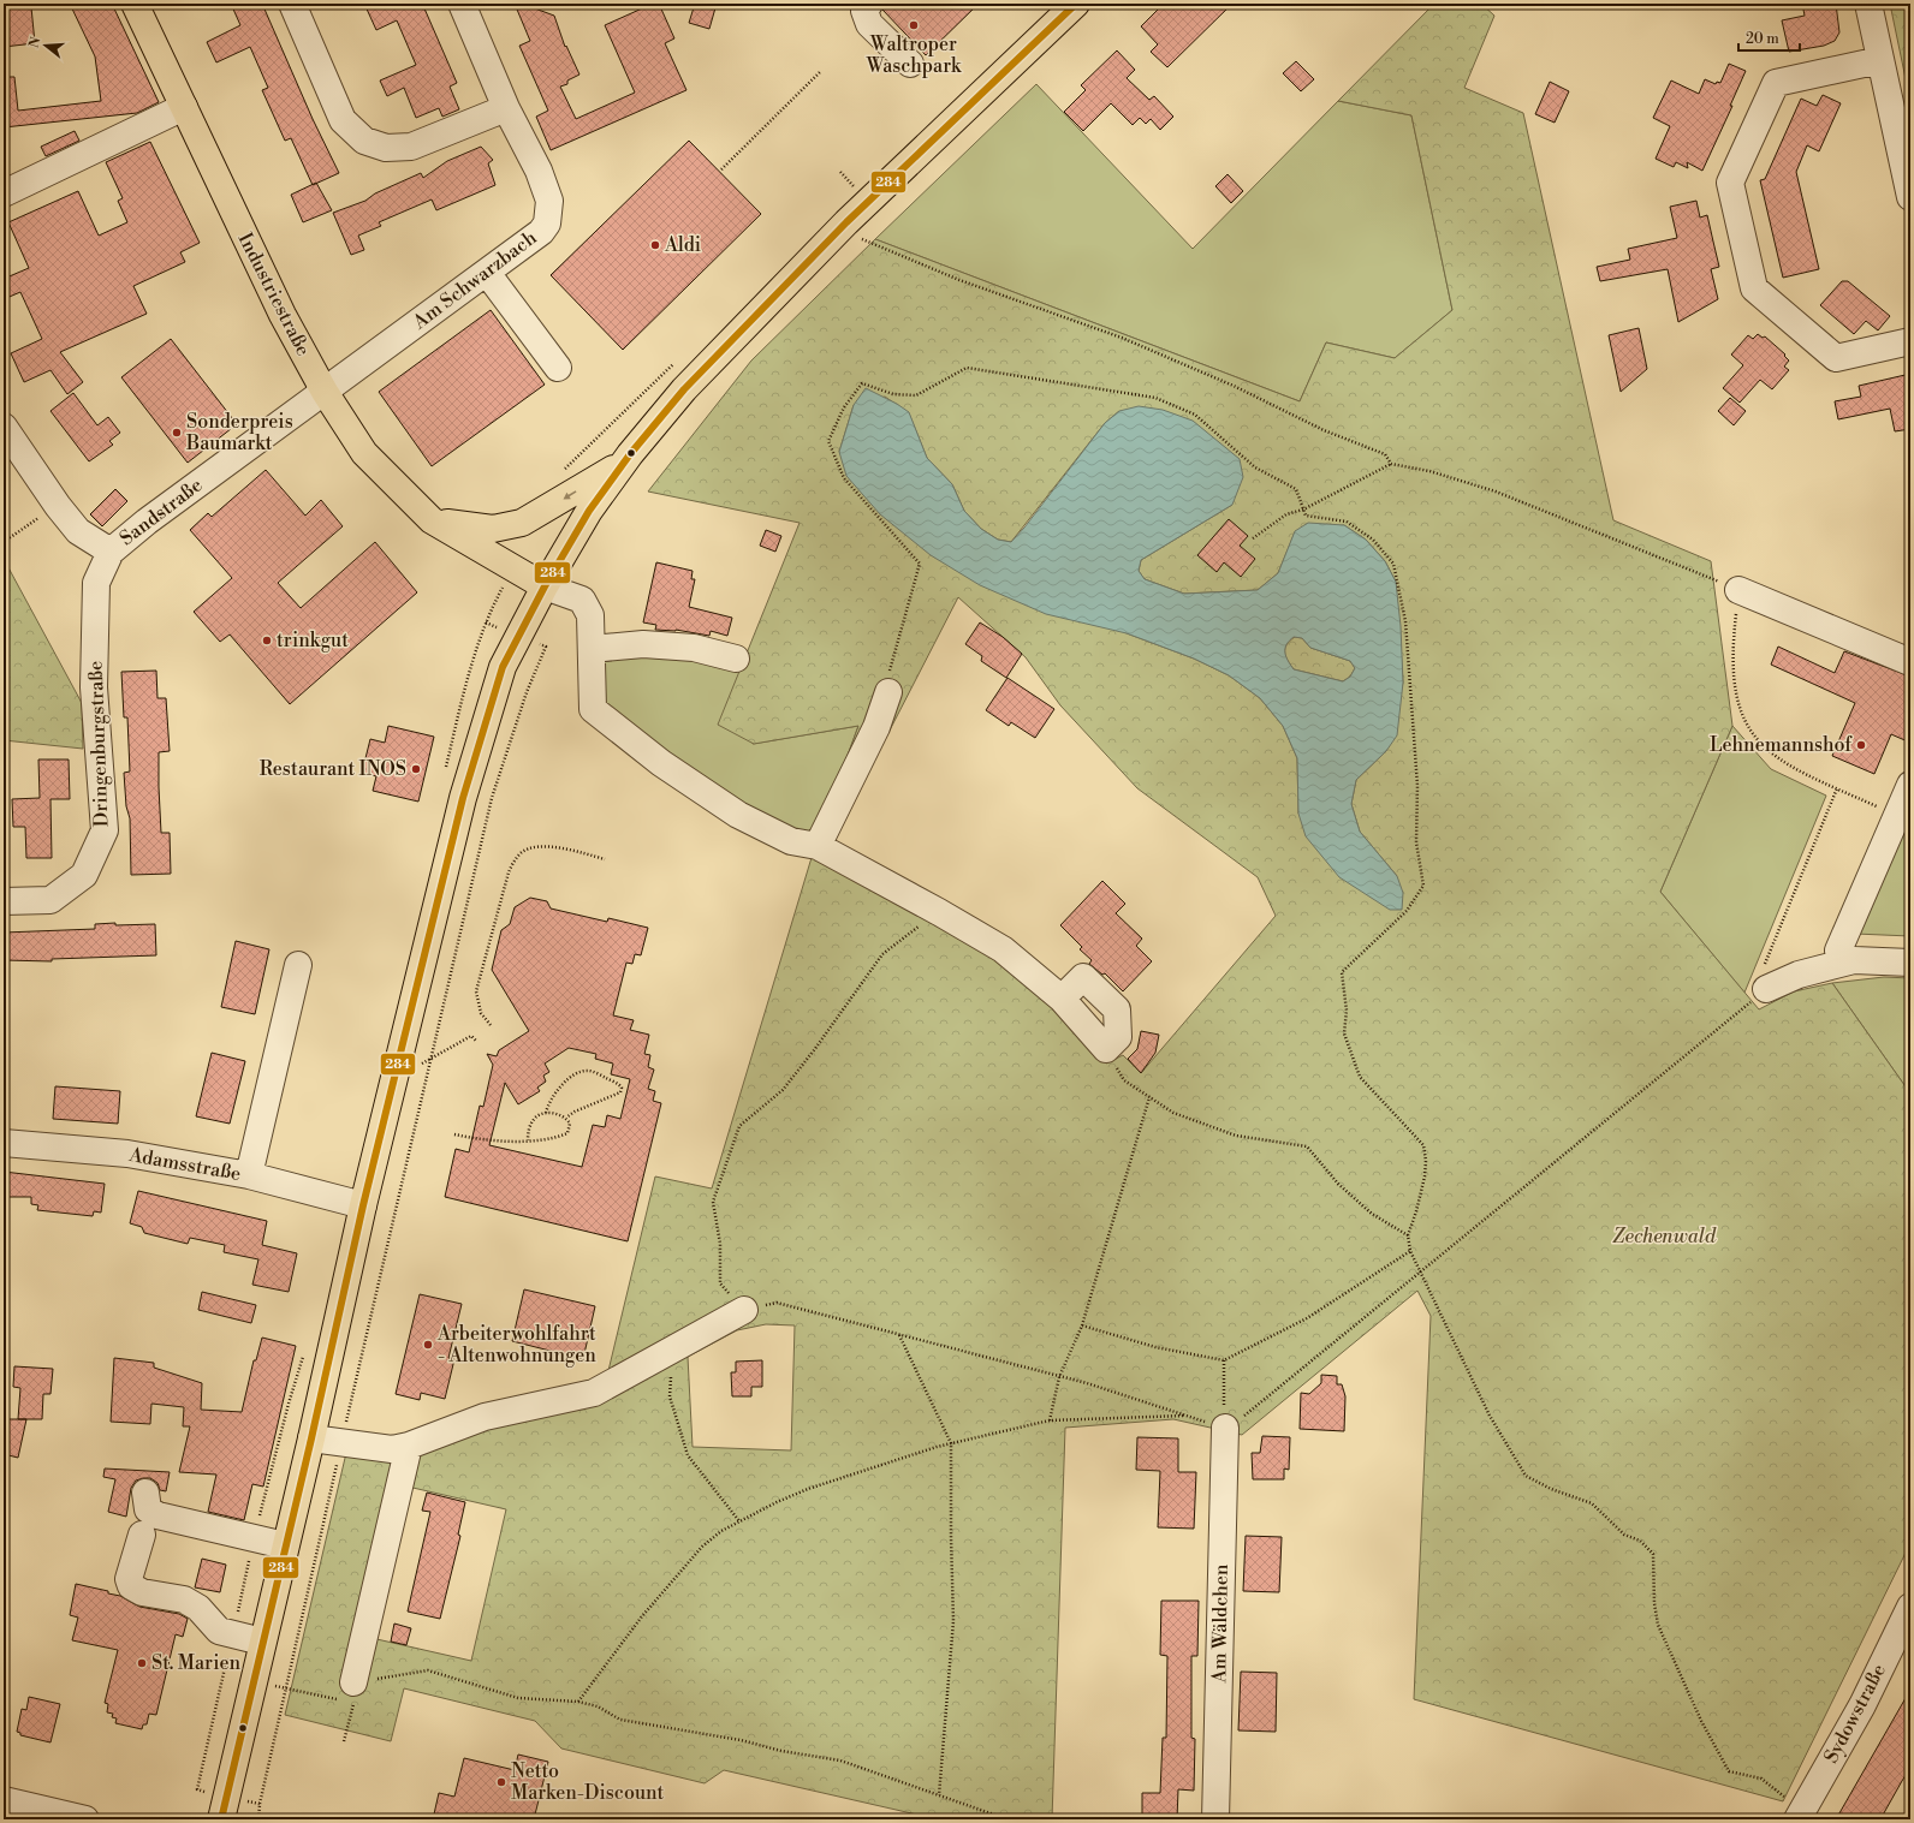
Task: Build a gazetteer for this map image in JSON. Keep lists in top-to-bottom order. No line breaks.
{"streets":{"main road":["Industriestraße"],"street":["Am Schwarzbach","Sandstraße","Dringenburgstraße","Adamsstraße","Am Wäldchen","Sydowstraße"]},"crossings":[["Am Schwarzbach","Industriestraße"],["Am Schwarzbach","Sandstraße"],["Industriestraße","Sandstraße"],["Sandstraße","Dringenburgstraße"]],"parks":["Zechenwald"],"places":["Waltroper Waschpark","Aldi","Sonderpreis Baumarkt","trinkgut","Lehnemannshof","Restaurant INOS","Arbeiterwohlfahrt - Altenwohnungen","St. Marien","Netto Marken-Discount"],"lines":["transit line 284"],"scale_bar":"20 m","north":"left"}
